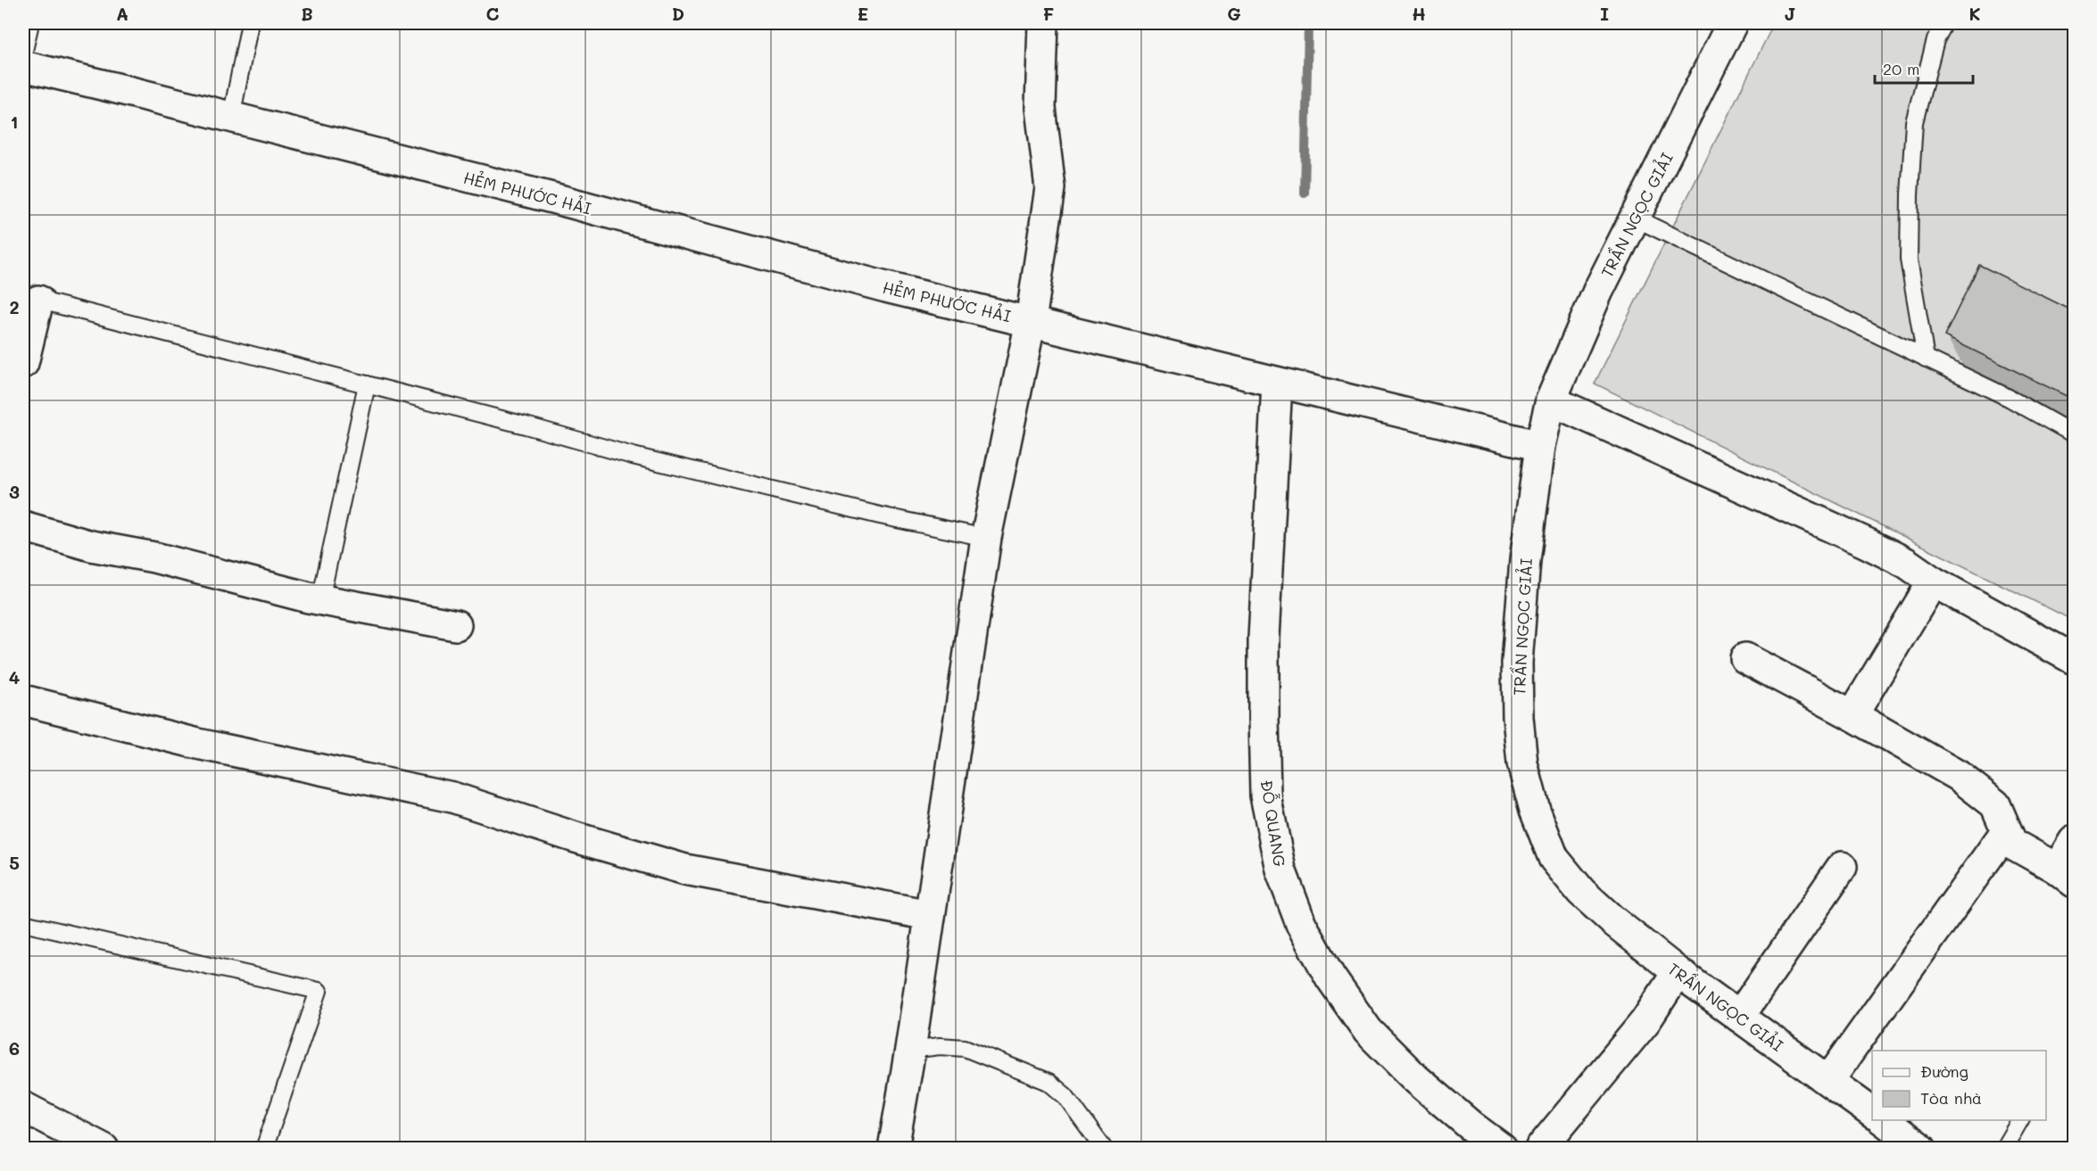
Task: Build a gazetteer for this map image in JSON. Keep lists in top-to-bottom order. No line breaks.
{"streets":{"street":["HẺM PHƯỚC HẢI","TRẦN NGỌC GIẢI","ĐỖ QUANG"]},"crossings":[["HẺM PHƯỚC HẢI","TRẦN NGỌC GIẢI"],["HẺM PHƯỚC HẢI","ĐỖ QUANG"]],"legend":["Đường","Tòa nhà"],"scale_bar":"20 m","grid":{"columns":["A","B","C","D","E","F","G","H","I","J","K"],"rows":["1","2","3","4","5","6"]}}
